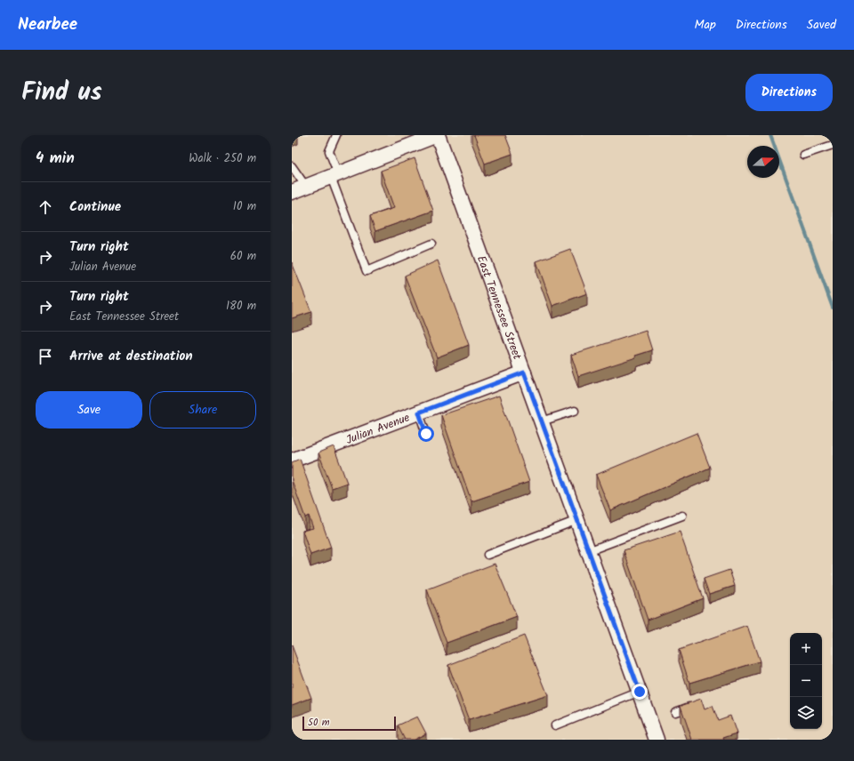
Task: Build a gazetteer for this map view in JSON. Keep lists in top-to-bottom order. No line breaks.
{"streets":{"street":["East Tennessee Street","Julian Avenue"]},"crossings":[["East Tennessee Street","Julian Avenue"]],"scale_bar":"50 m","north":"right","page":{"header":"Nearbee","nav":["Map","Directions","Saved"],"title":"Find us","buttons":["Directions",["Save","Share"]],"heading":["4 min","Walk · 250 m"],"list":[["Continue","10 m"],["Turn right","Julian Avenue","60 m"],["Turn right","East Tennessee Street","180 m"],"Arrive at destination"],"map_buttons":["+","−"],"scale":"50 m"}}
